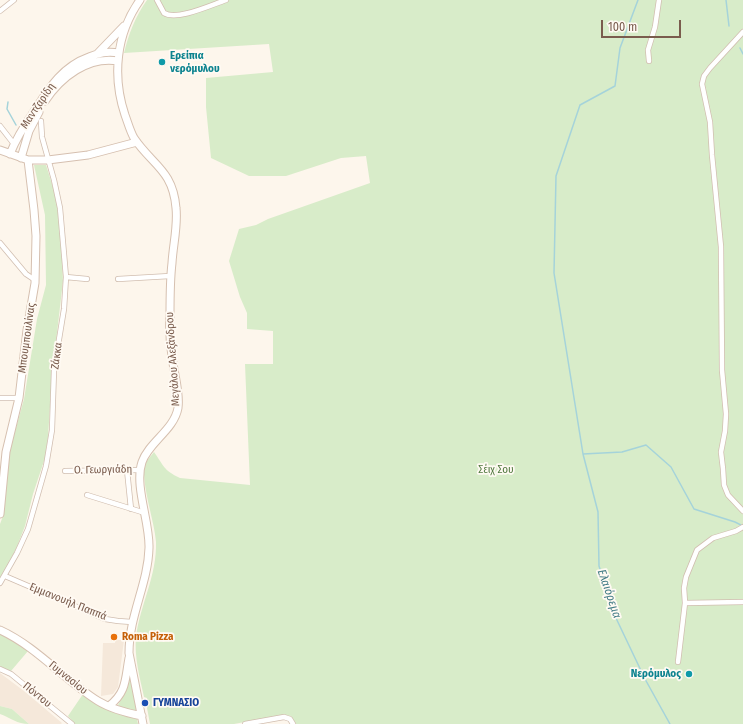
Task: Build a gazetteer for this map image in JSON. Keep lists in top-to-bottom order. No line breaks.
{"streets":{"street":["Μαντζαρίδη","Μπουμπουλίνας","Ζάκκα","Μεγάλου Αλεξάνδρου","Ο. Γεωργιάδη","Εμμανουήλ Παππά","Γυμνασίου","Πόντου"]},"crossings":[["Μαντζαρίδη","Μπουμπουλίνας"],["Μαντζαρίδη","Μεγάλου Αλεξάνδρου"],["Ζάκκα","Εμμανουήλ Παππά"],["Μεγάλου Αλεξάνδρου","Ο. Γεωργιάδη"],["Μεγάλου Αλεξάνδρου","Εμμανουήλ Παππά"],["Μεγάλου Αλεξάνδρου","Γυμνασίου"]],"water":["Ελαιόρεμα"],"parks":["Σέιχ Σου"],"places":["Ερείπια νερόμυλου","Roma Pizza","Νερόμυλος","ΓΥΜΝΑΣΙΟ"],"scale_bar":"100 m"}
